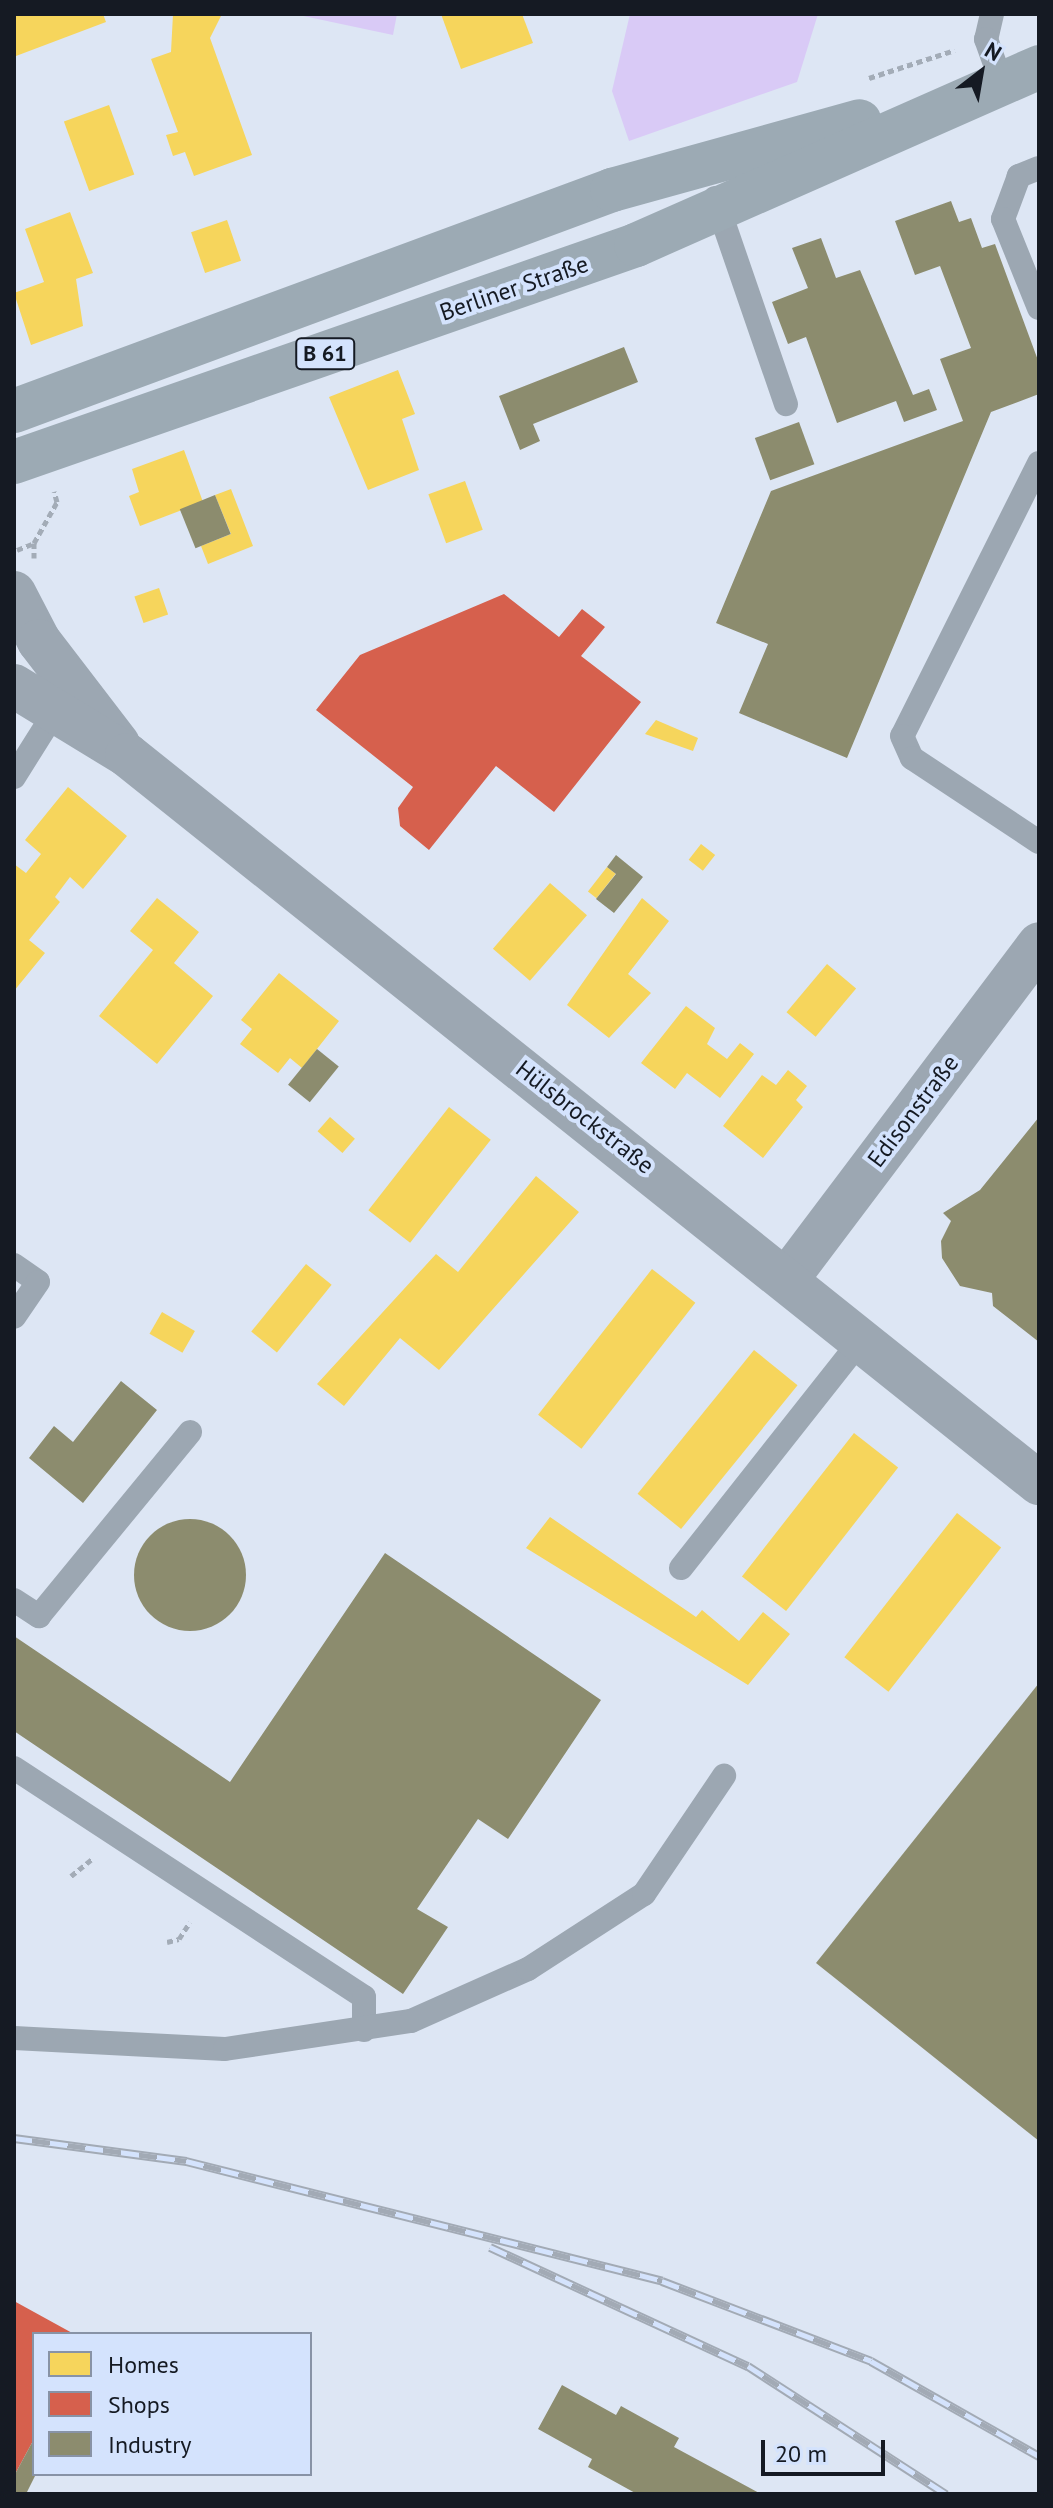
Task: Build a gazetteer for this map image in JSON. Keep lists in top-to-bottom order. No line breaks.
{"streets":{"main road":["Berliner Straße","B 61"],"street":["Edisonstraße","Hülsbrockstraße"]},"crossings":[["Berliner Straße","B 61"],["Edisonstraße","Hülsbrockstraße"]],"legend":["Homes","Shops","Industry"],"scale_bar":"20 m","north":"top right"}
